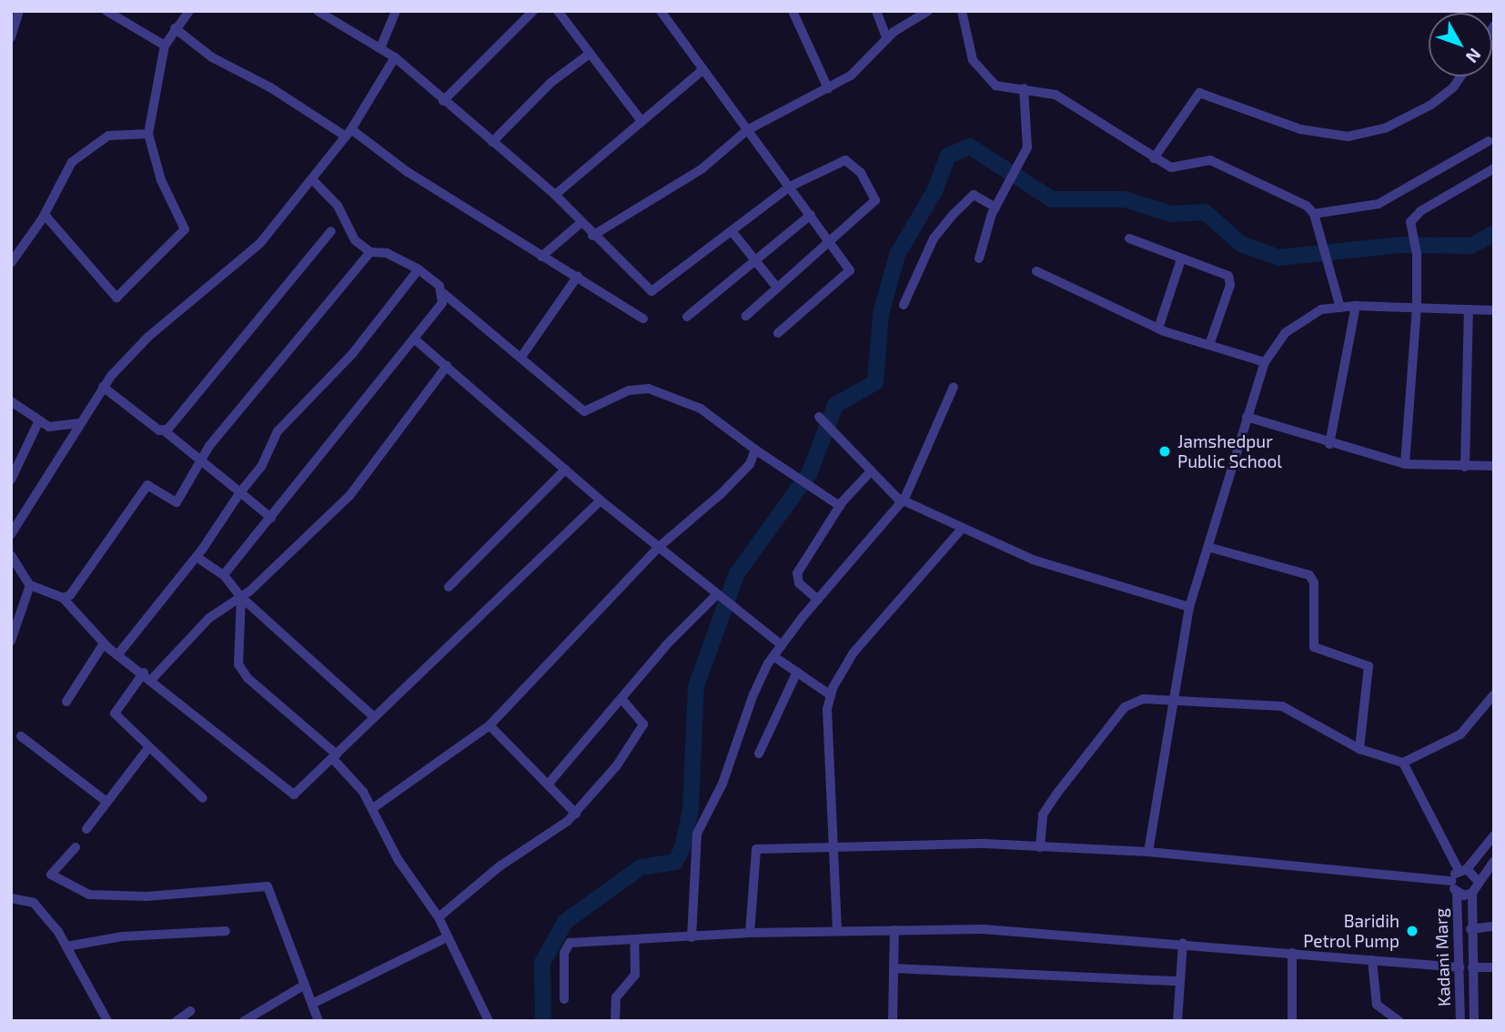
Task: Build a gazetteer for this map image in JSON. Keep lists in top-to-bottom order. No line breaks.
{"streets":{"street":["Kadani Marg"]},"places":["Jamshedpur Public School","Baridih Petrol Pump"],"north":"bottom right"}
